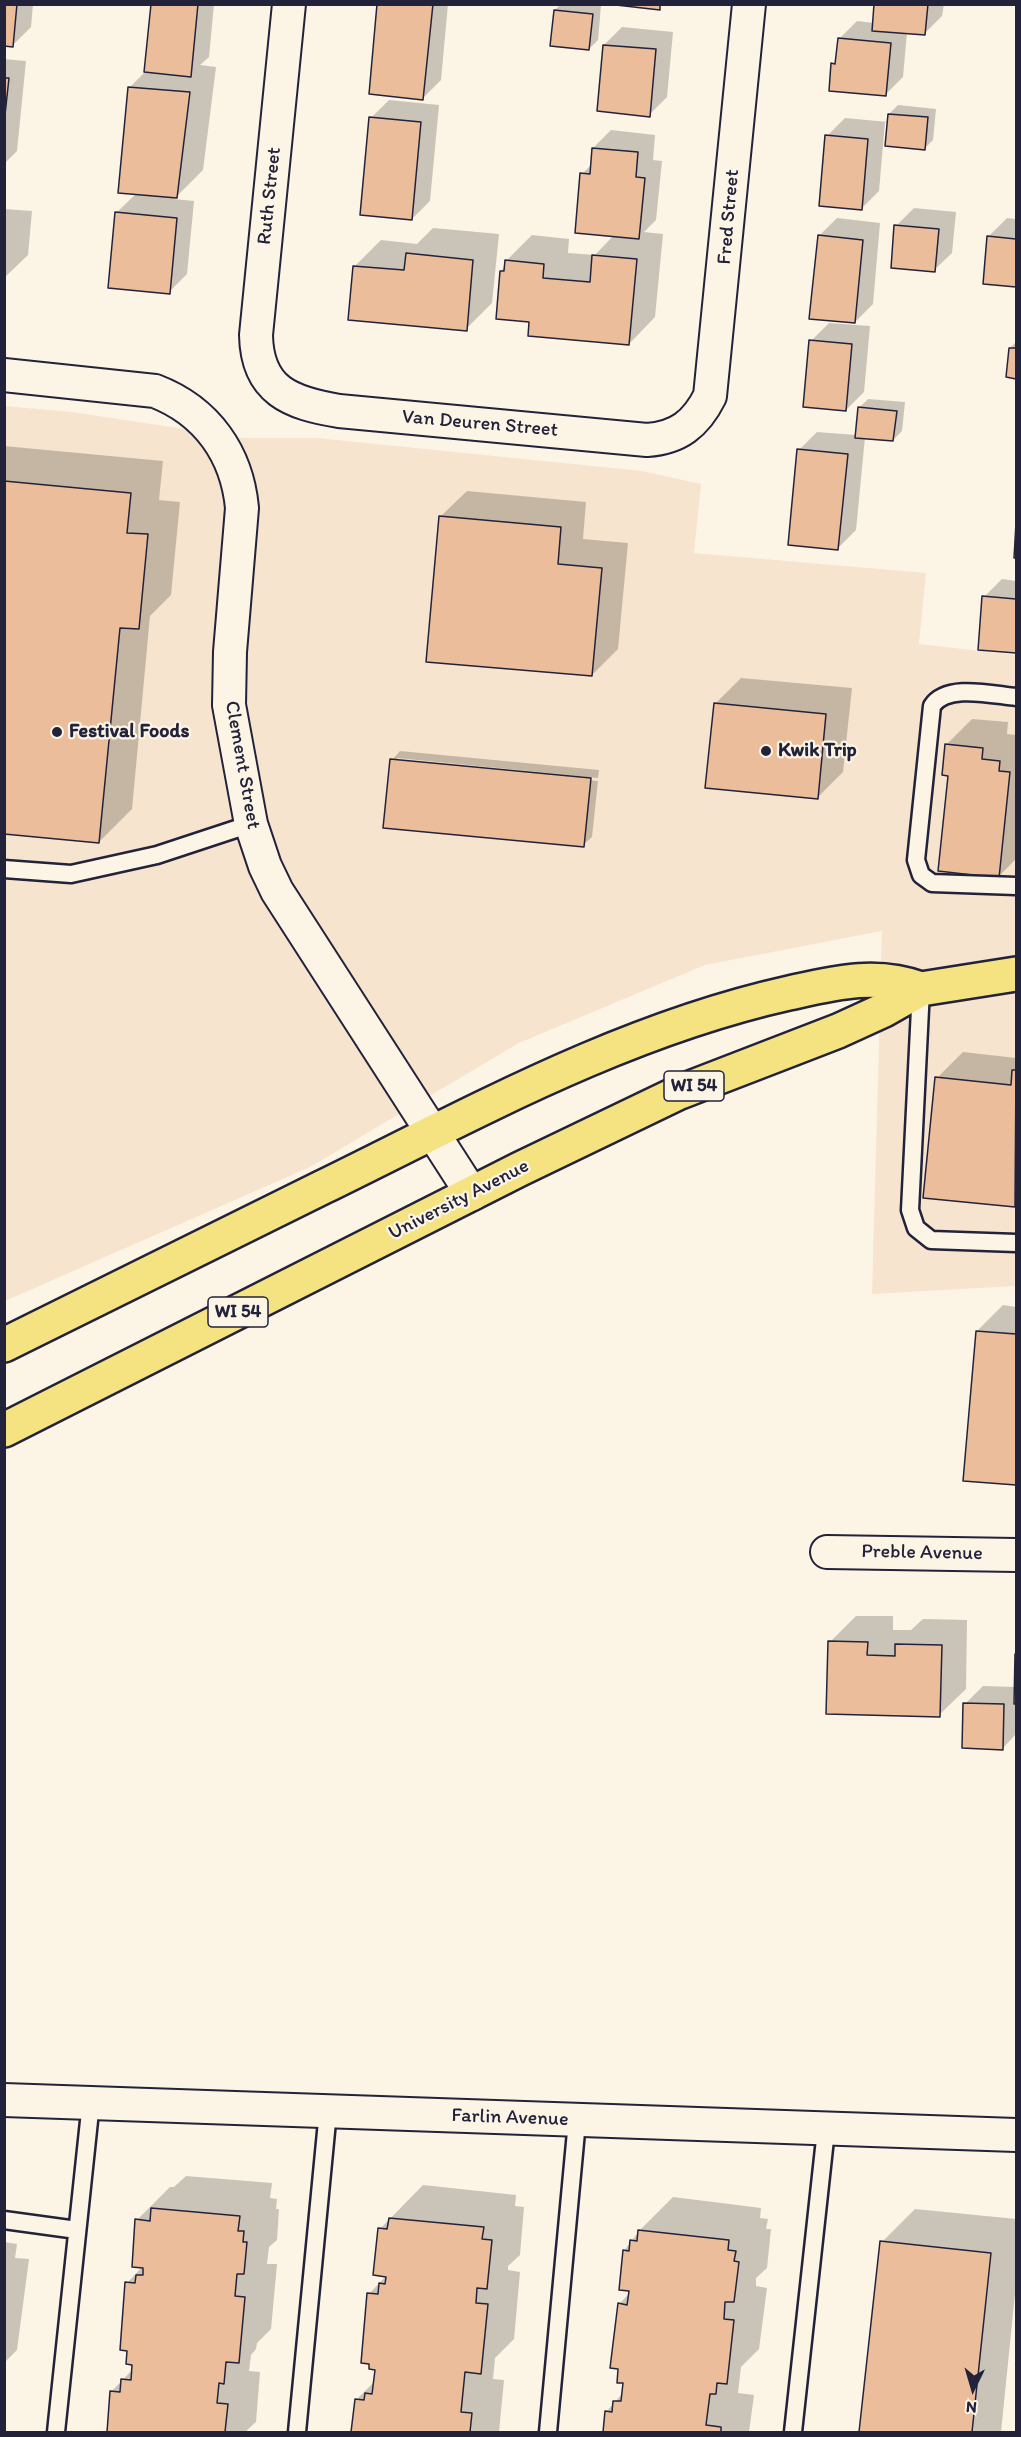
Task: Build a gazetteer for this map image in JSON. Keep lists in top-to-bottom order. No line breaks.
{"streets":{"main road":["WI 54","University Avenue"],"street":["Ruth Street","Fred Street","Van Deuren Street","Clement Street","Preble Avenue","Farlin Avenue"]},"crossings":[["Ruth Street","Van Deuren Street"],["Fred Street","Van Deuren Street"],["Clement Street","University Avenue"]],"places":["Festival Foods","Kwik Trip"],"north":"bottom"}
